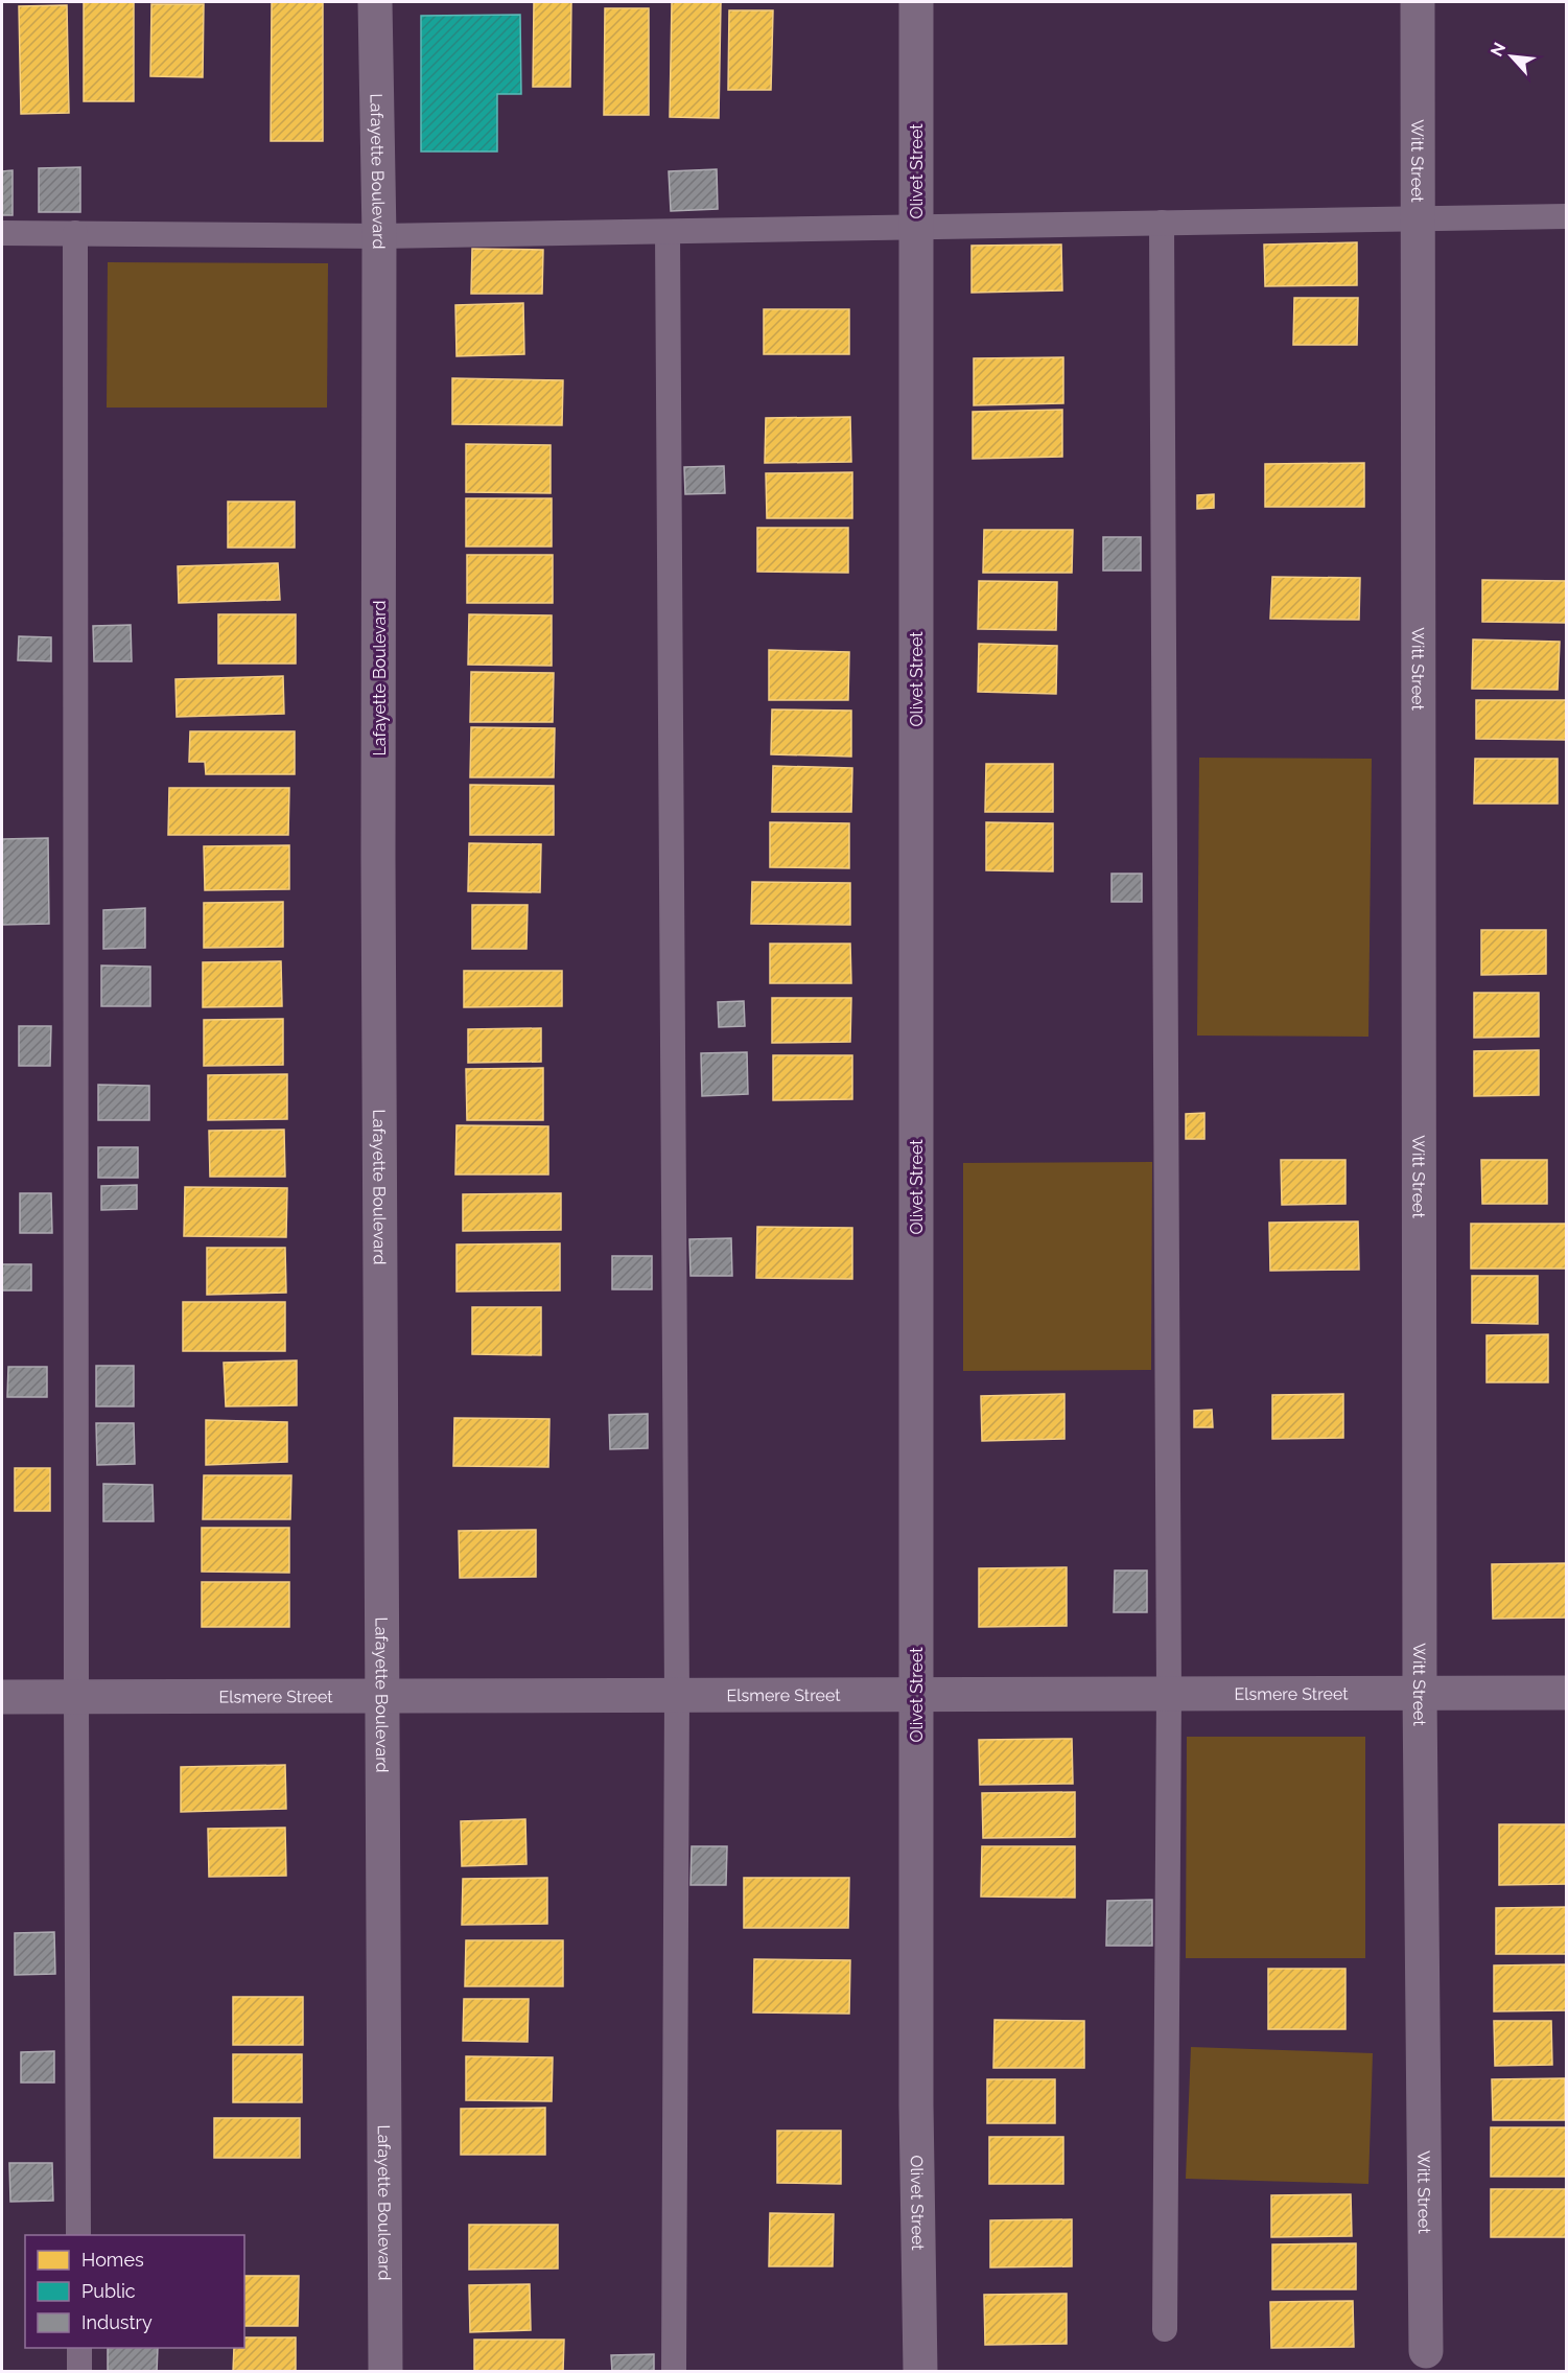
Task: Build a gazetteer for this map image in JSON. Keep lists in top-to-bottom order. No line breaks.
{"streets":{"street":["Witt Street","Lafayette Boulevard","Olivet Street","Elsmere Street"]},"crossings":[["Witt Street","Elsmere Street"],["Lafayette Boulevard","Elsmere Street"],["Olivet Street","Elsmere Street"]],"legend":["Homes","Public","Industry"],"north":"top left"}
